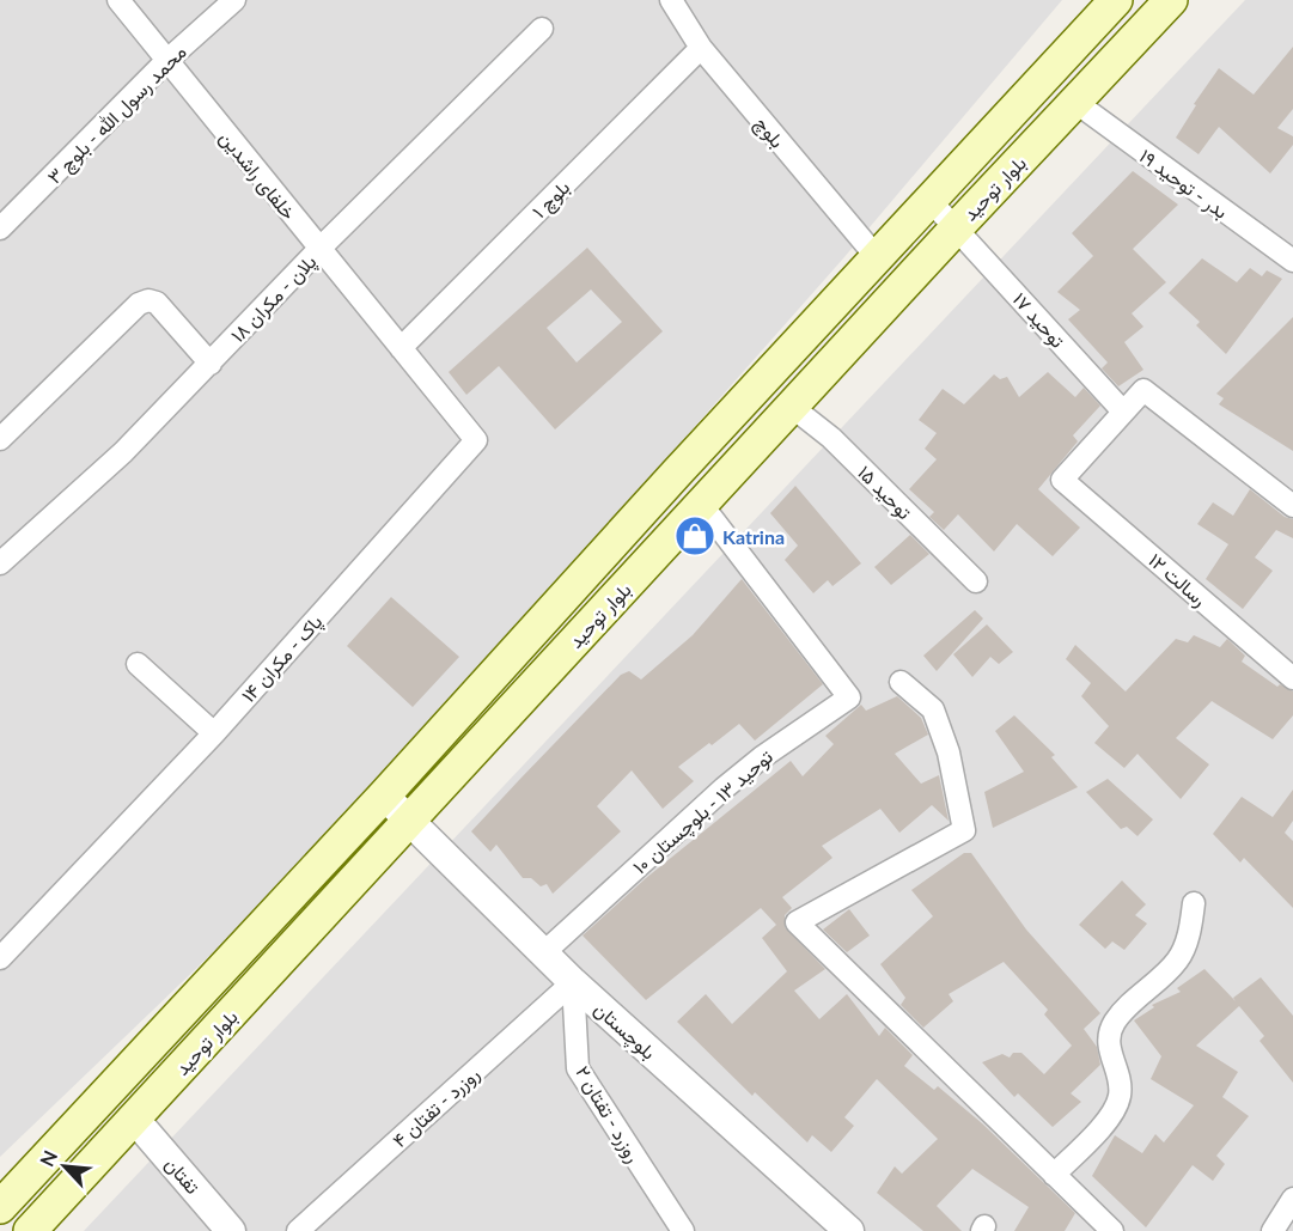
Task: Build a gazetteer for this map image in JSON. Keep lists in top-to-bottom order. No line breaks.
{"streets":{"main road":["بلوار توحید"],"street":["محمد رسول الله - بلوچ ۳","بلوچ","خلفای راشدین","بدر - توحید ۱۹","بلوچ ۱","پلان - مکران ۱۸","توحید ۱۷","توحید ۱۵","رسالت ۱۲","پاک - مکران ۱۴","توحید ۱۳ - بلوچستان ۱۰","بلوچستان","روزرد - تفتان ۴","روزرد - تفتان ۲","تفتان"]},"crossings":[["محمد رسول الله - بلوچ ۳","خلفای راشدین"],["بلوچ","بلوار توحید"],["بلوچ","بلوچ ۱"],["خلفای راشدین","بلوچ ۱"],["خلفای راشدین","پلان - مکران ۱۸"],["خلفای راشدین","پاک - مکران ۱۴"],["بدر - توحید ۱۹","بلوار توحید"],["بلوار توحید","توحید ۱۷"],["بلوار توحید","توحید ۱۵"],["بلوار توحید","توحید ۱۳ - بلوچستان ۱۰"],["بلوار توحید","بلوچستان"],["بلوار توحید","تفتان"],["بلوچ ۱","پاک - مکران ۱۴"],["توحید ۱۷","رسالت ۱۲"],["توحید ۱۳ - بلوچستان ۱۰","بلوچستان"],["بلوچستان","روزرد - تفتان ۴"],["بلوچستان","روزرد - تفتان ۲"],["روزرد - تفتان ۴","روزرد - تفتان ۲"]],"places":{"shop":["Katrina"]},"north":"top left"}
